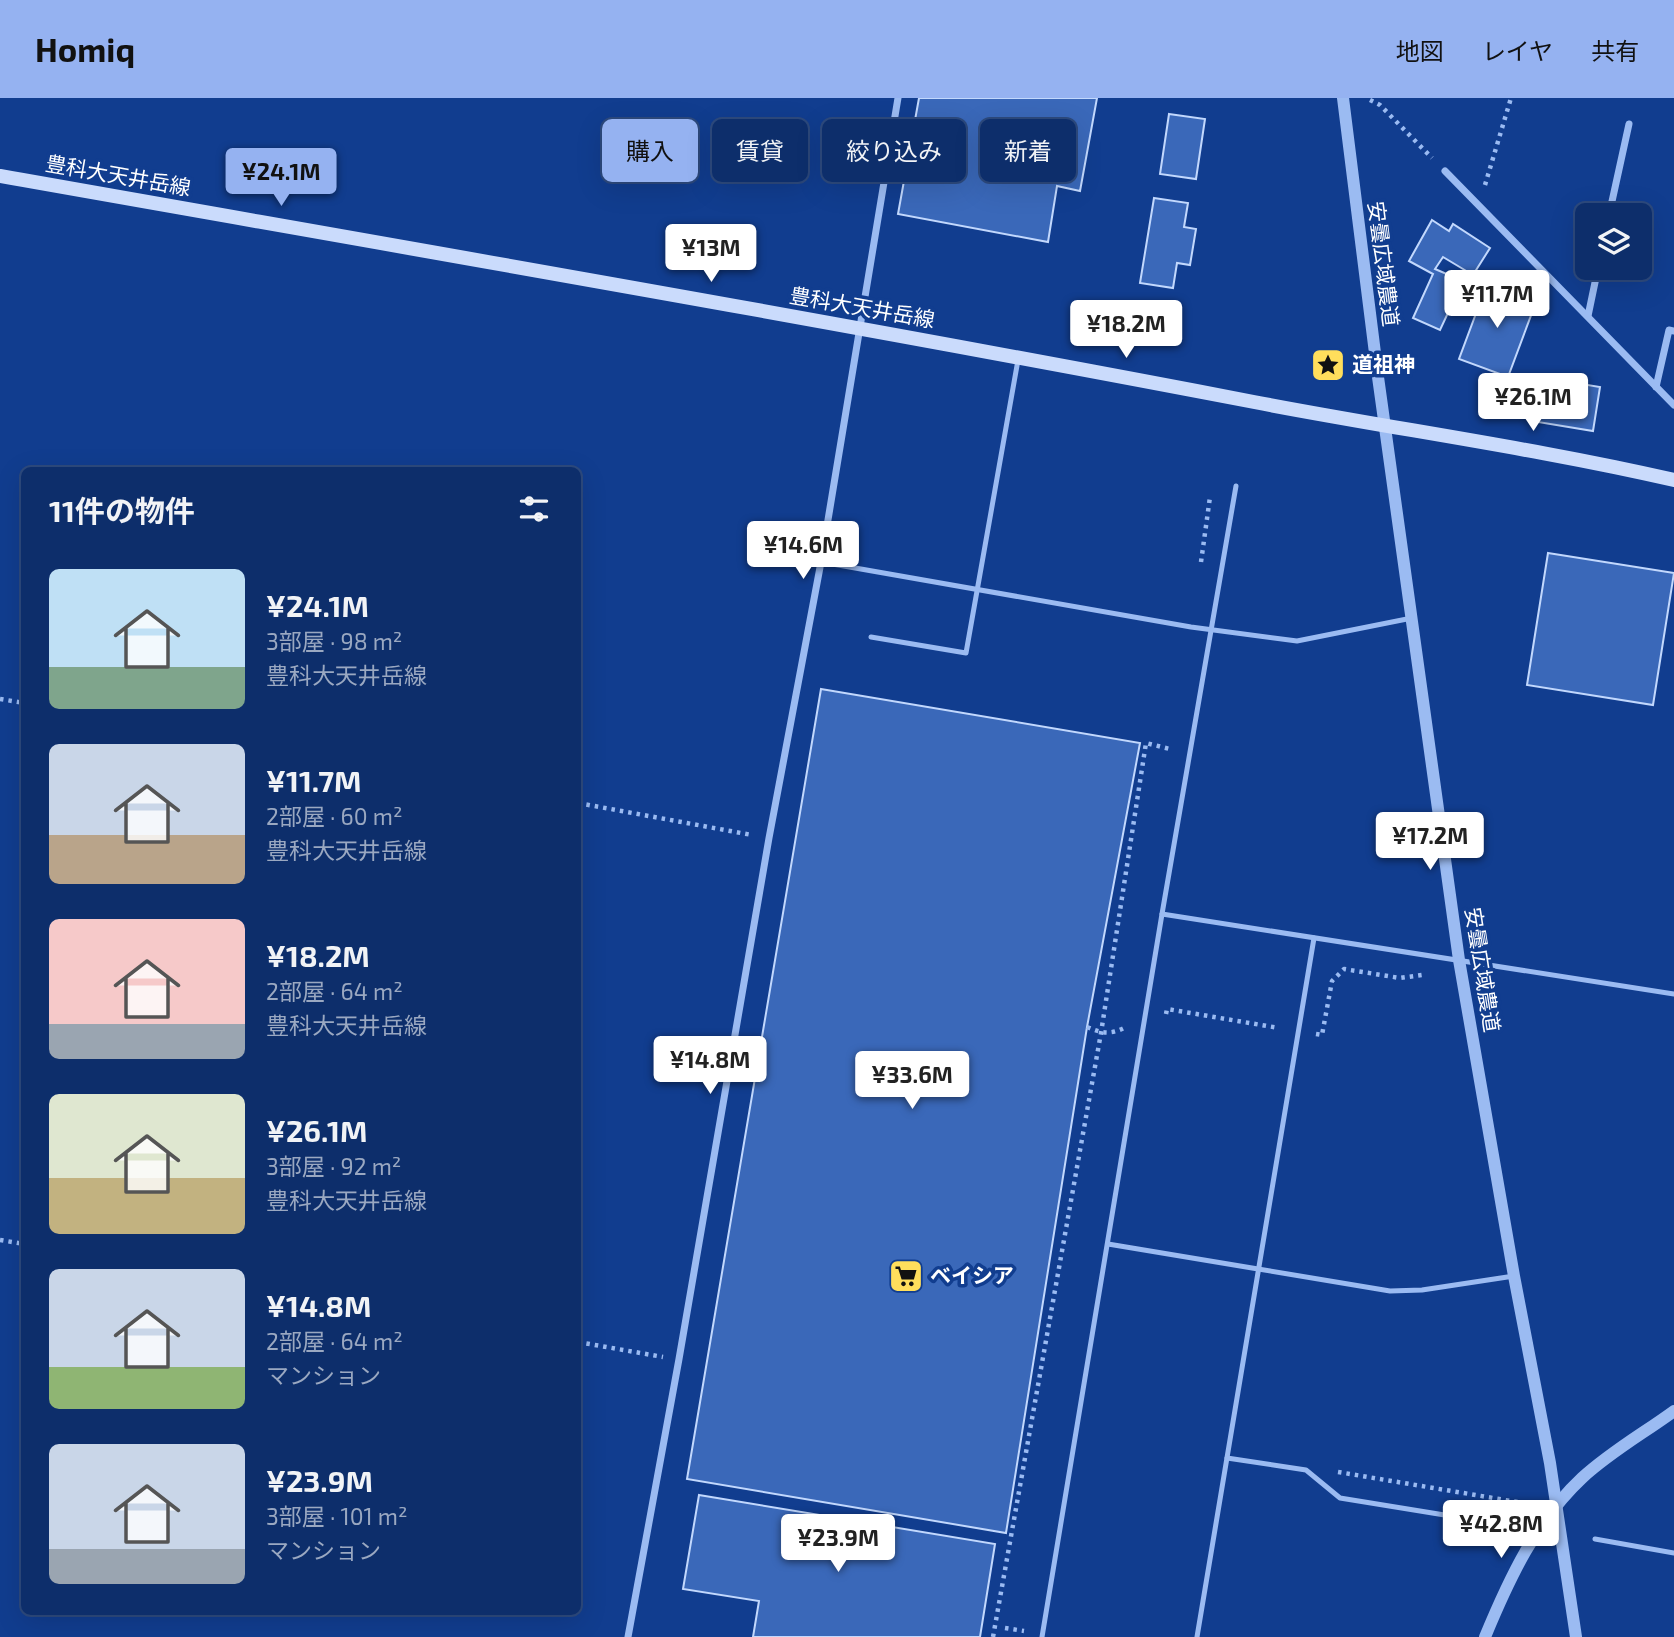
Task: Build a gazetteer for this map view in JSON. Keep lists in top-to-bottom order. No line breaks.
{"streets":{"main road":["豊科大天井岳線"],"street":["安曇広域農道"]},"crossings":[["豊科大天井岳線","安曇広域農道"]],"places":{"place":["道祖神"],"supermarket":["ベイシア"]},"page":{"header":"Homiq","nav":["地図","レイヤ","共有"],"chip":["購入","賃貸","絞り込み","新着"],"price":["¥24.1M","¥13M","¥11.7M","¥18.2M","¥26.1M","¥14.6M","¥17.2M","¥14.8M","¥33.6M","¥42.8M","¥23.9M"],"heading":"11件の物件","list":[{"name":"¥24.1M","note":"3部屋 · 98 m² · 豊科大天井岳線"},{"name":"¥11.7M","note":"2部屋 · 60 m² · 豊科大天井岳線"},{"name":"¥18.2M","note":"2部屋 · 64 m² · 豊科大天井岳線"},{"name":"¥26.1M","note":"3部屋 · 92 m² · 豊科大天井岳線"},{"name":"¥14.8M","note":"2部屋 · 64 m² · マンション"},{"name":"¥23.9M","note":"3部屋 · 101 m² · マンション"}]}}
